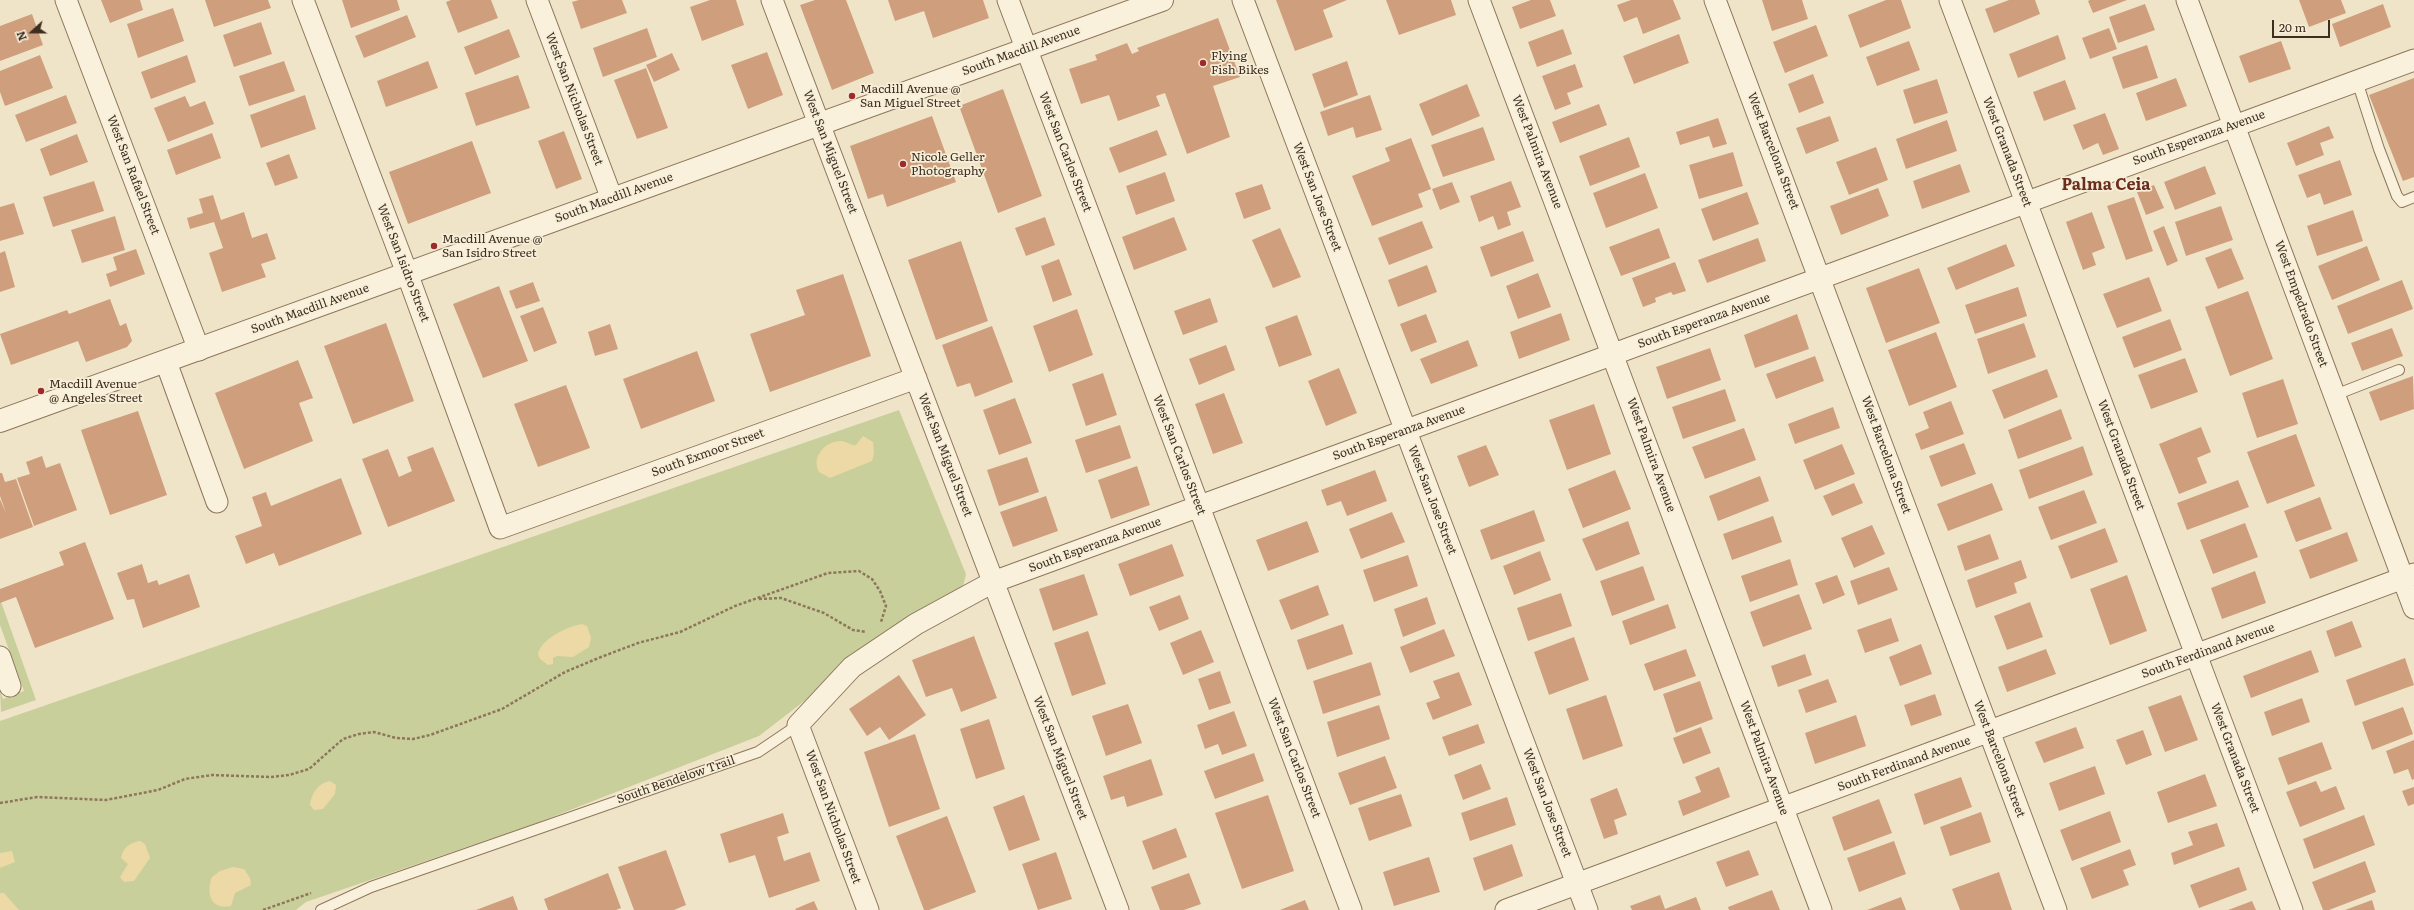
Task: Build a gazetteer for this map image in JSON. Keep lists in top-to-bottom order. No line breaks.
{"streets":{"street":["South Macdill Avenue","West San Nicholas Street","South Esperanza Avenue","West Barcelona Street","West San Miguel Street","West San Carlos Street","West Palmira Avenue","West Granada Street","West San Rafael Street","West San Jose Street","West San Isidro Street","West Empedrado Street","South Exmoor Street","South Ferdinand Avenue","South Bendelow Trail"]},"crossings":[["South Macdill Avenue","West San Nicholas Street"],["South Macdill Avenue","West San Miguel Street"],["South Macdill Avenue","West San Carlos Street"],["South Macdill Avenue","West San Rafael Street"],["South Macdill Avenue","West San Isidro Street"],["West San Nicholas Street","South Bendelow Trail"],["South Esperanza Avenue","West Barcelona Street"],["South Esperanza Avenue","West San Miguel Street"],["South Esperanza Avenue","West San Carlos Street"],["South Esperanza Avenue","West Palmira Avenue"],["South Esperanza Avenue","West Granada Street"],["South Esperanza Avenue","West San Jose Street"],["South Esperanza Avenue","West Empedrado Street"],["South Esperanza Avenue","South Bendelow Trail"],["West Barcelona Street","South Ferdinand Avenue"],["West San Miguel Street","South Exmoor Street"],["West San Miguel Street","South Bendelow Trail"],["West Palmira Avenue","South Ferdinand Avenue"],["West Granada Street","South Ferdinand Avenue"],["West San Jose Street","South Ferdinand Avenue"],["West San Isidro Street","South Exmoor Street"],["West Empedrado Street","South Ferdinand Avenue"]],"districts":["Palma Ceia"],"places":["Flying Fish Bikes","Macdill Avenue @ San Miguel Street","Nicole Geller Photography","Macdill Avenue @ San Isidro Street","Macdill Avenue @ Angeles Street"],"scale_bar":"20 m","north":"left"}
